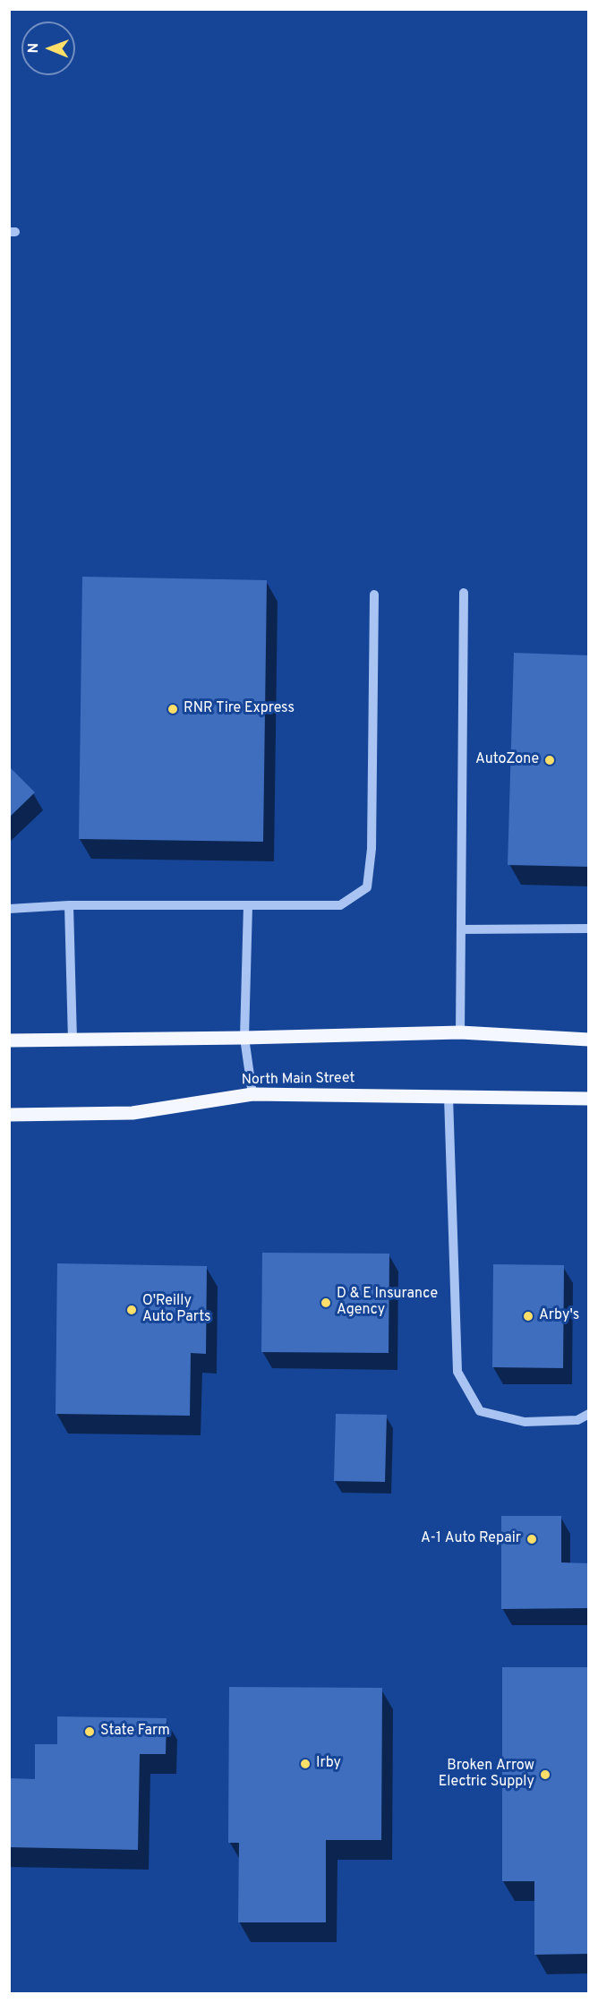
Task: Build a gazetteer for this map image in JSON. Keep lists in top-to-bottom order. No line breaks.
{"streets":{"main road":["North Main Street"]},"places":["RNR Tire Express","AutoZone","D & E Insurance Agency","O'Reilly Auto Parts","Arby's","A-1 Auto Repair","State Farm","Irby","Broken Arrow Electric Supply"],"north":"left"}
